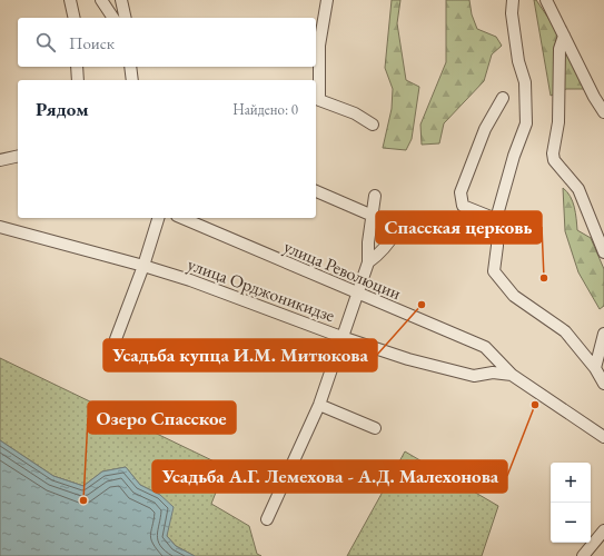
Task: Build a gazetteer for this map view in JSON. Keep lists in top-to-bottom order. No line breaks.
{"streets":{"street":["улица Революции","улица Орджоникидзе"]},"crossings":[["улица Революции","улица Орджоникидзе"]],"places":["Спасская церковь","Усадьба купца И.М. Митюкова","Усадьба А.Г. Лемехова - А.Д. Малехонова","Озеро Спасское"],"page":{"search":"Поиск","heading":["Рядом","Найдено: 0"],"map_buttons":["+","−"]}}
